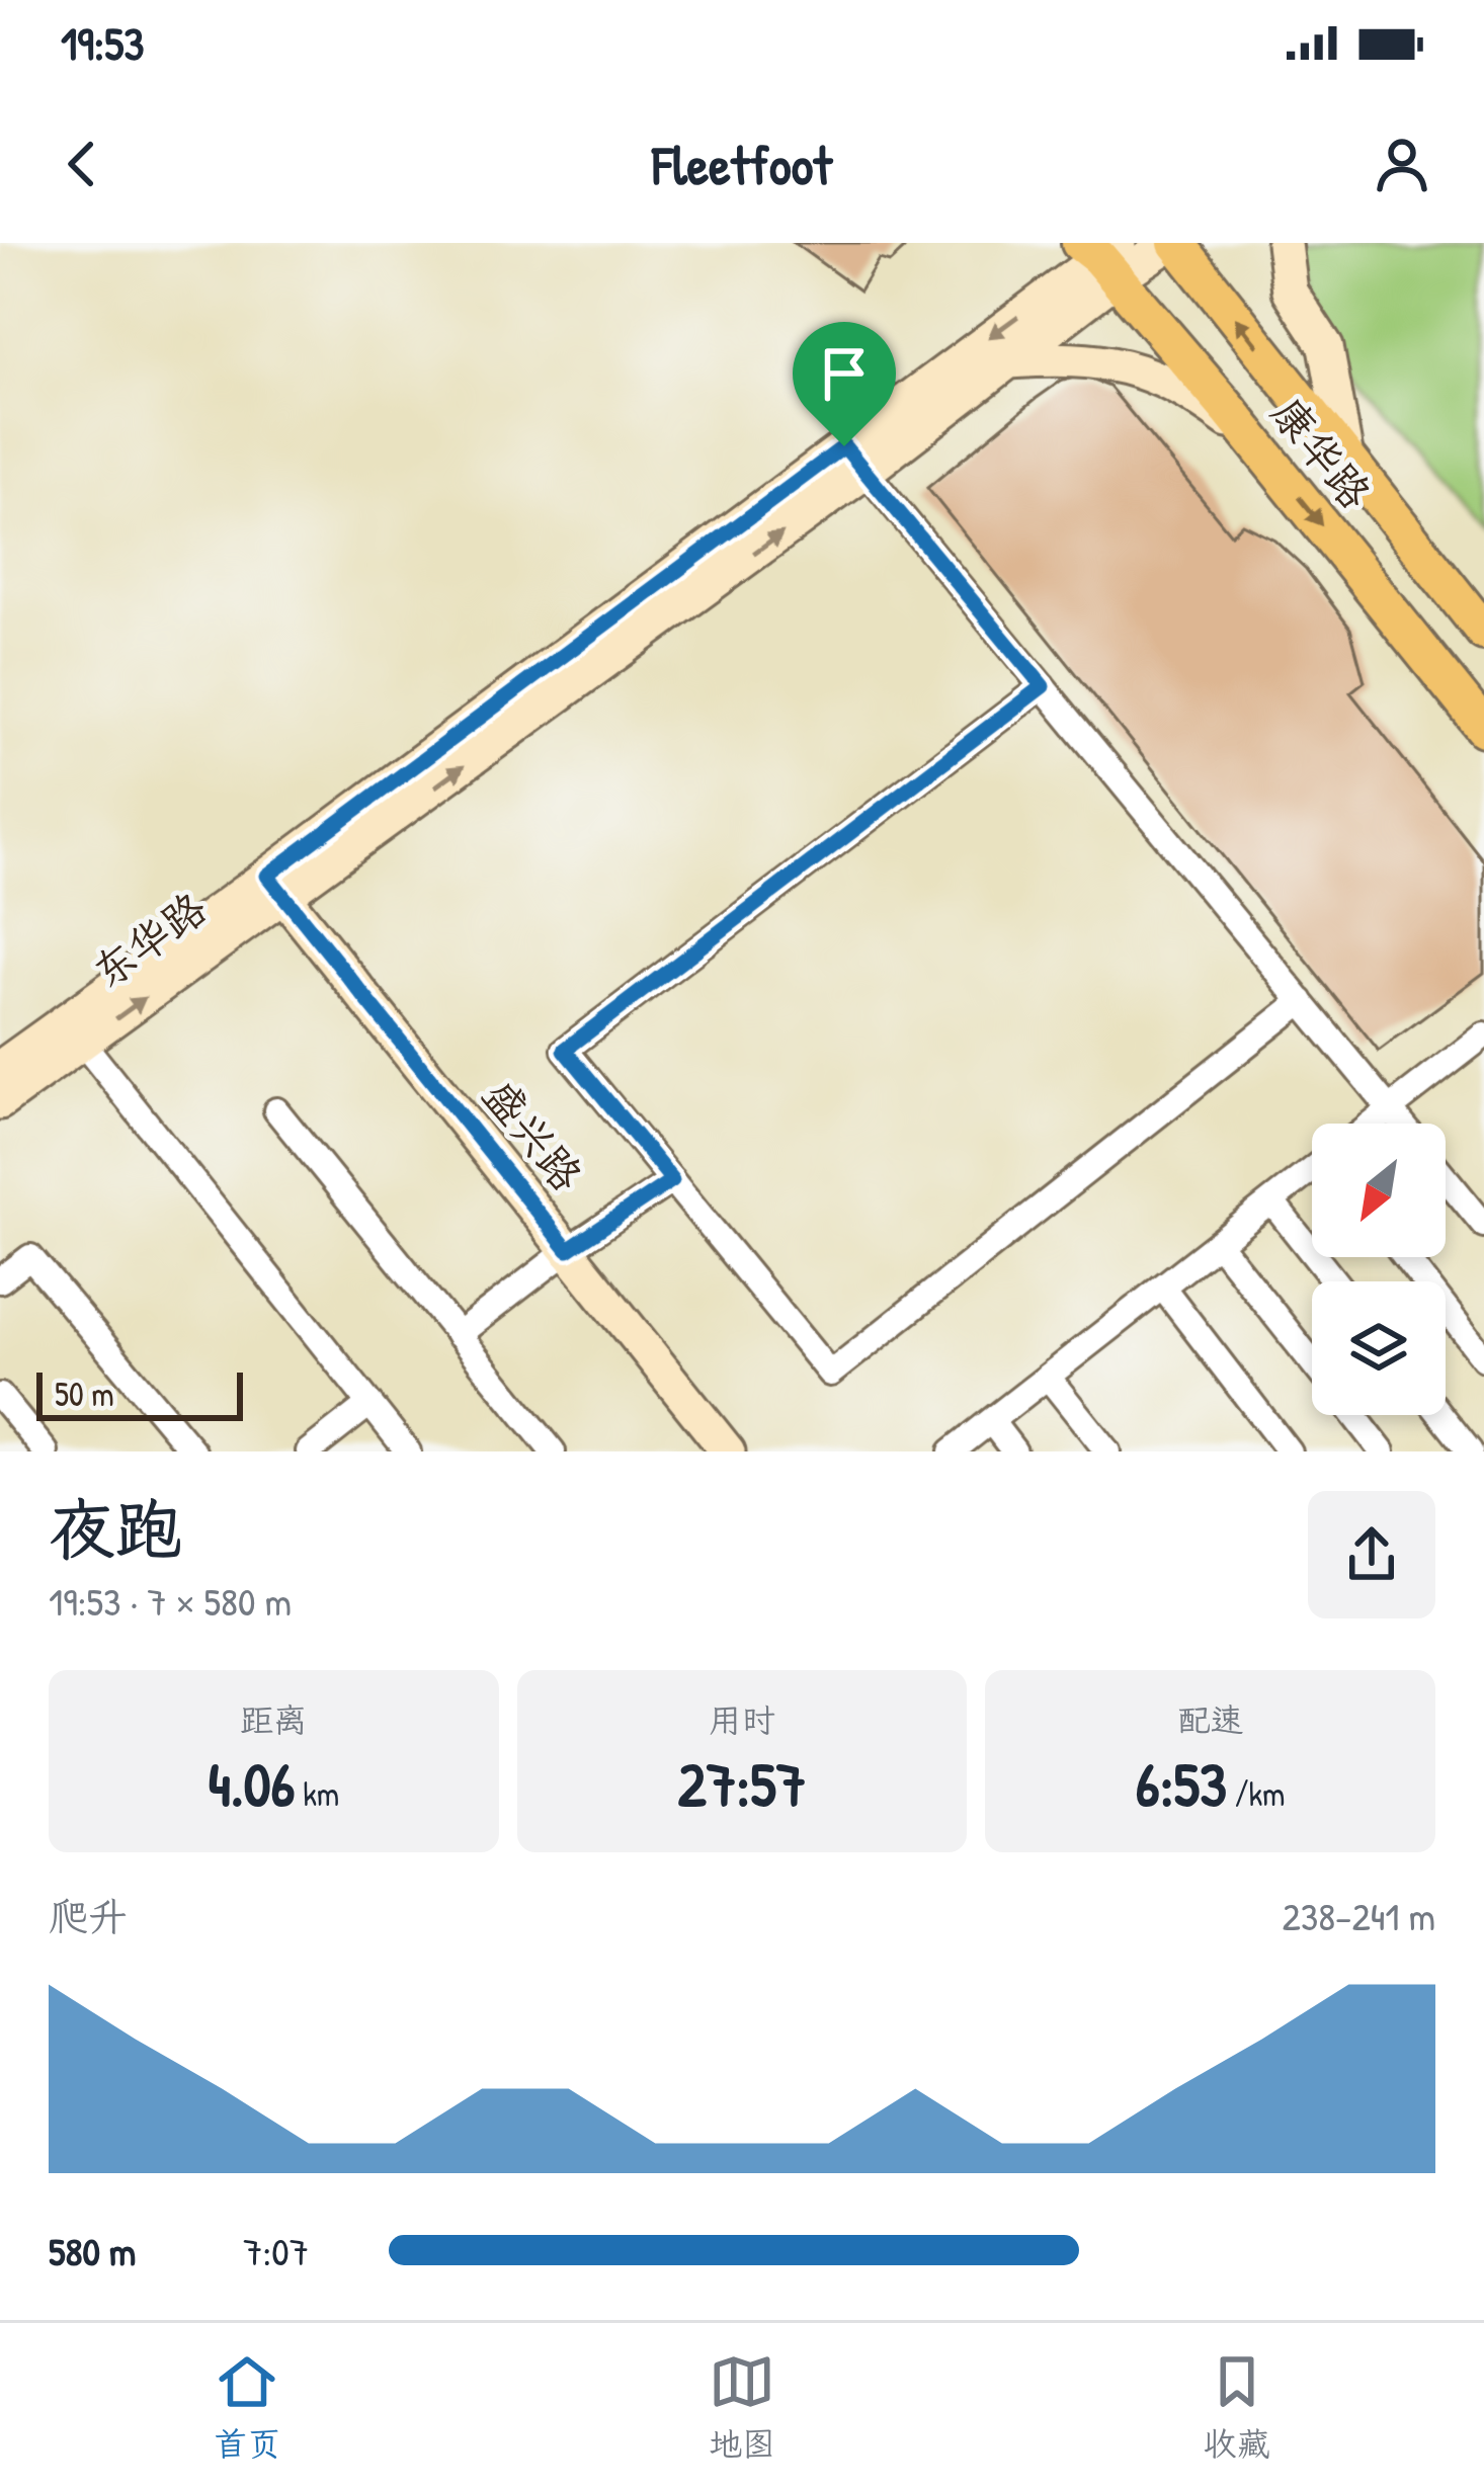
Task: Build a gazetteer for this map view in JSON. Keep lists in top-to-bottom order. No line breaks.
{"streets":{"main road":["康华路","东华路","盛兴路"]},"crossings":[["康华路","东华路"],["东华路","盛兴路"]],"scale_bar":"50 m","north":"bottom left","page":{"status":"19:53","header":"Fleetfoot","scale":"50 m","heading":["夜跑","19:53 · 7 × 580 m"],"stats":[["距离","4.06 km"],["用时","27:57"],["配速","6:53 /km"]],"chart":["爬升","238–241 m"],"list":[{"name":"580 m","note":"7:07"}],"tabs":["首页","地图","收藏"]}}
